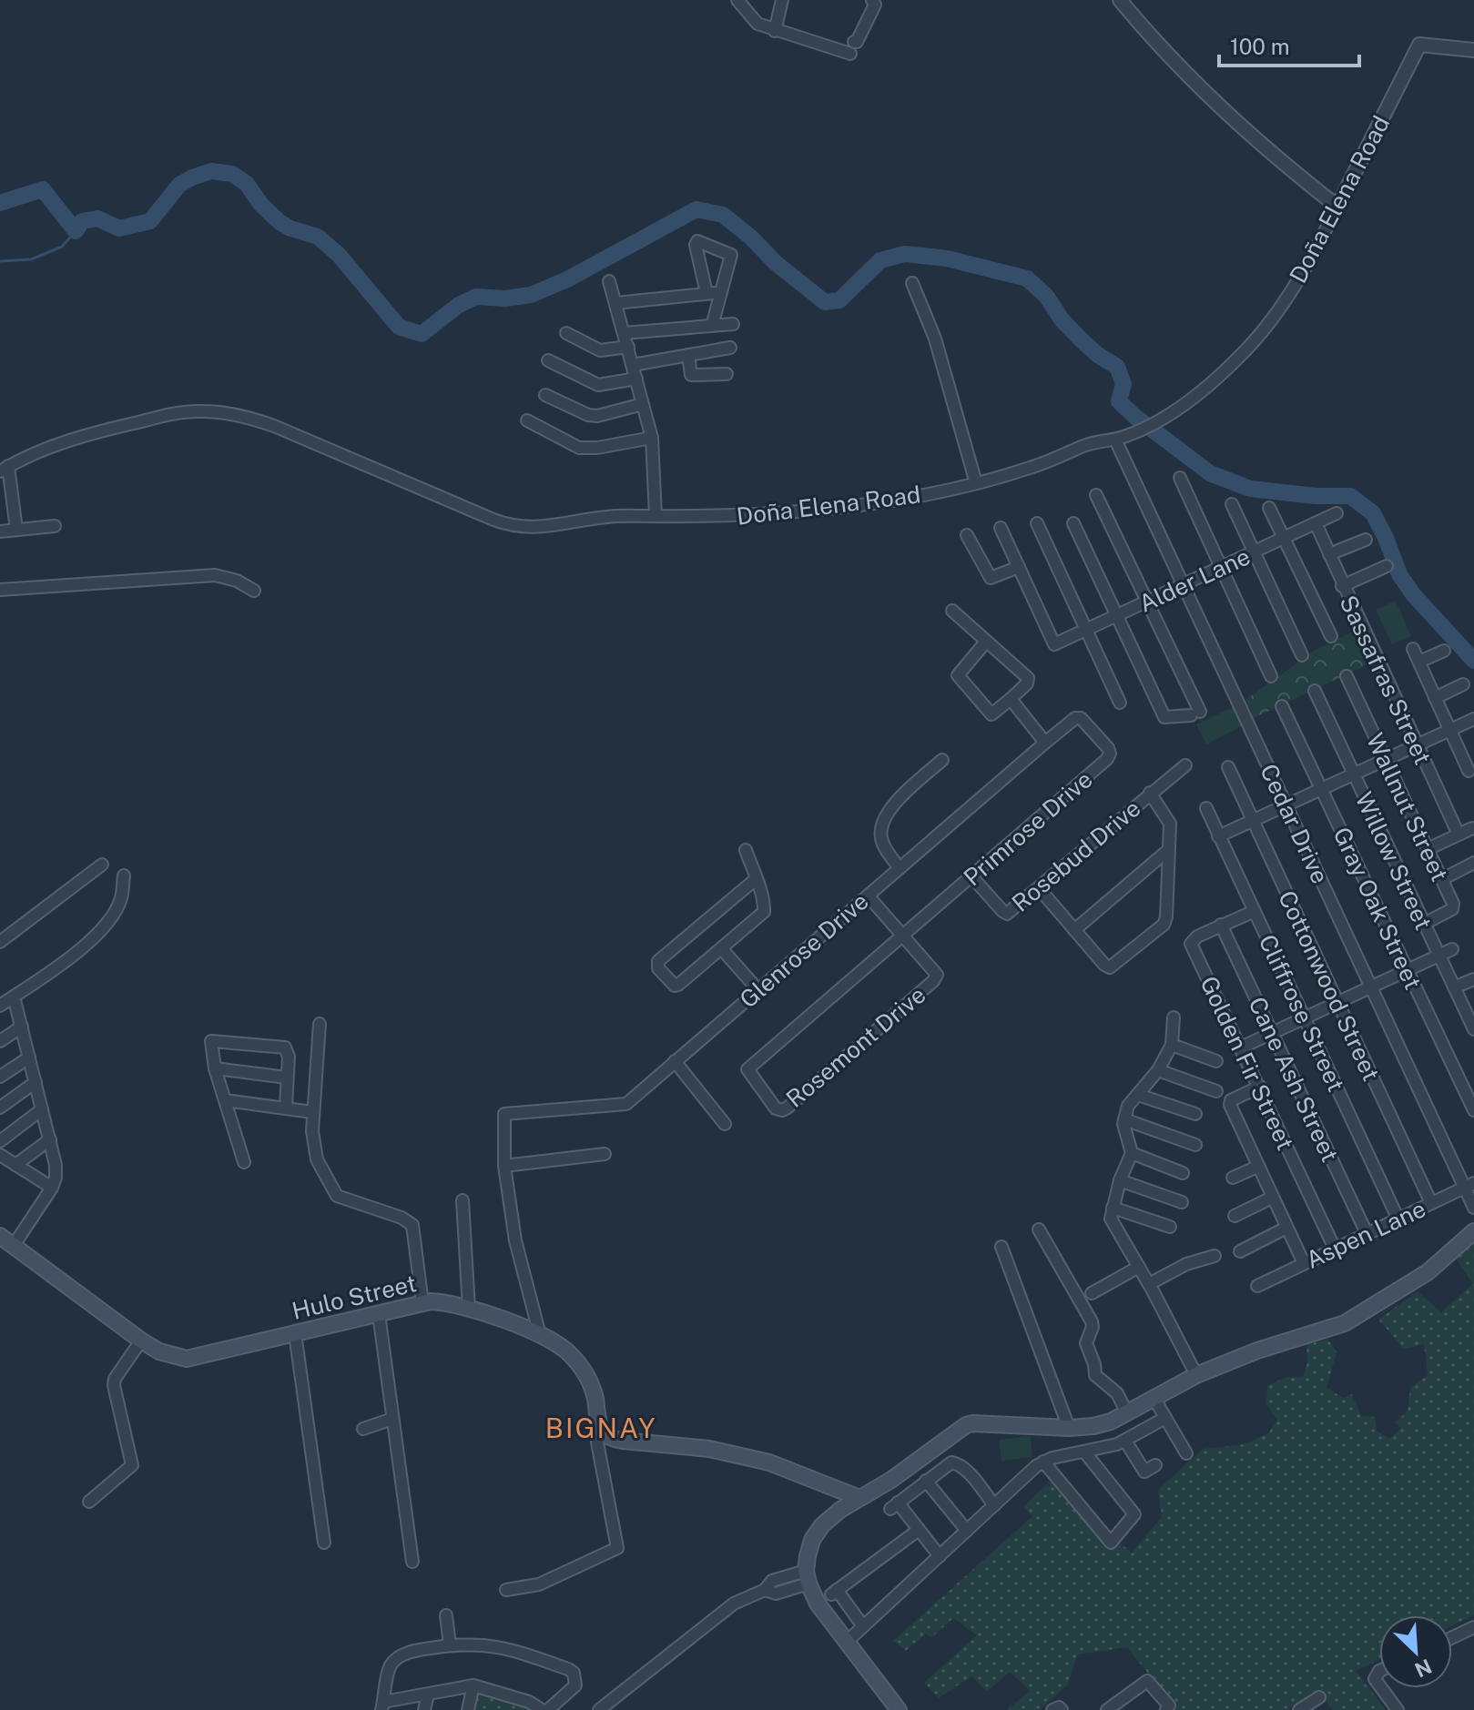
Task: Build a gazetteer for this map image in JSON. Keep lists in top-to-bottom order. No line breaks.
{"streets":{"main road":["Hulo Street"],"street":["Doña Elena Road","Alder Lane","Sassafras Street","Wallnut Street","Cedar Drive","Primrose Drive","Rosebud Drive","Willow Street","Gray Oak Street","Glenrose Drive","Cottonwood Street","Cliffrose Street","Rosemont Drive","Golden Fir Street","Cane Ash Street","Aspen Lane"]},"crossings":[["Doña Elena Road","Cedar Drive"],["Alder Lane","Sassafras Street"],["Alder Lane","Cedar Drive"],["Wallnut Street","Willow Street"],["Cedar Drive","Aspen Lane"],["Primrose Drive","Rosebud Drive"],["Primrose Drive","Glenrose Drive"],["Primrose Drive","Rosemont Drive"],["Cottonwood Street","Aspen Lane"],["Cliffrose Street","Golden Fir Street"],["Cliffrose Street","Aspen Lane"],["Golden Fir Street","Cane Ash Street"],["Golden Fir Street","Aspen Lane"],["Cane Ash Street","Aspen Lane"]],"districts":["BIGNAY"],"scale_bar":"100 m","north":"bottom right"}
